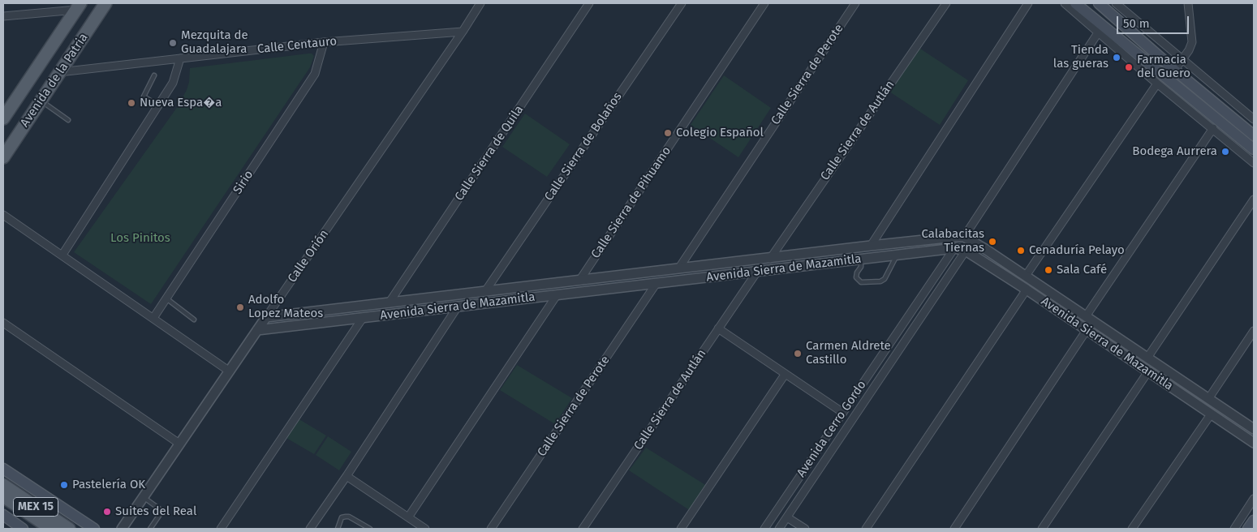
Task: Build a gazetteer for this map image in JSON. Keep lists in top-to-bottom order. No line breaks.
{"streets":{"main road":["Avenida de la Patria","MEX 15"],"street":["Calle Centauro","Calle Sierra de Perote","Calle Sierra de Autlán","Calle Sierra de Bolaños","Calle Sierra de Quila","Sirio","Calle Sierra de Pihuamo","Calle Orión","Avenida Sierra de Mazamitla","Avenida Cerro Gordo"]},"crossings":[["Calle Centauro","Avenida de la Patria"],["Calle Centauro","Sirio"],["Calle Centauro","Calle Orión"],["Calle Sierra de Perote","Avenida Sierra de Mazamitla"],["Calle Sierra de Autlán","Avenida Sierra de Mazamitla"],["Calle Sierra de Bolaños","Avenida Sierra de Mazamitla"],["Calle Sierra de Quila","Avenida Sierra de Mazamitla"],["Calle Sierra de Pihuamo","Avenida Sierra de Mazamitla"],["Calle Orión","Avenida Sierra de Mazamitla"],["Avenida Sierra de Mazamitla","Avenida Cerro Gordo"]],"parks":["Los Pinitos"],"places":["Mezquita de Guadalajara","Tienda las gueras","Farmacia del Guero","Nueva Espa�a","Colegio Español","Bodega Aurrera","Calabacitas Tiernas","Cenaduría Pelayo","Sala Café","Adolfo Lopez Mateos","Carmen Aldrete Castillo","Pastelería OK","Suites del Real"],"scale_bar":"50 m"}
